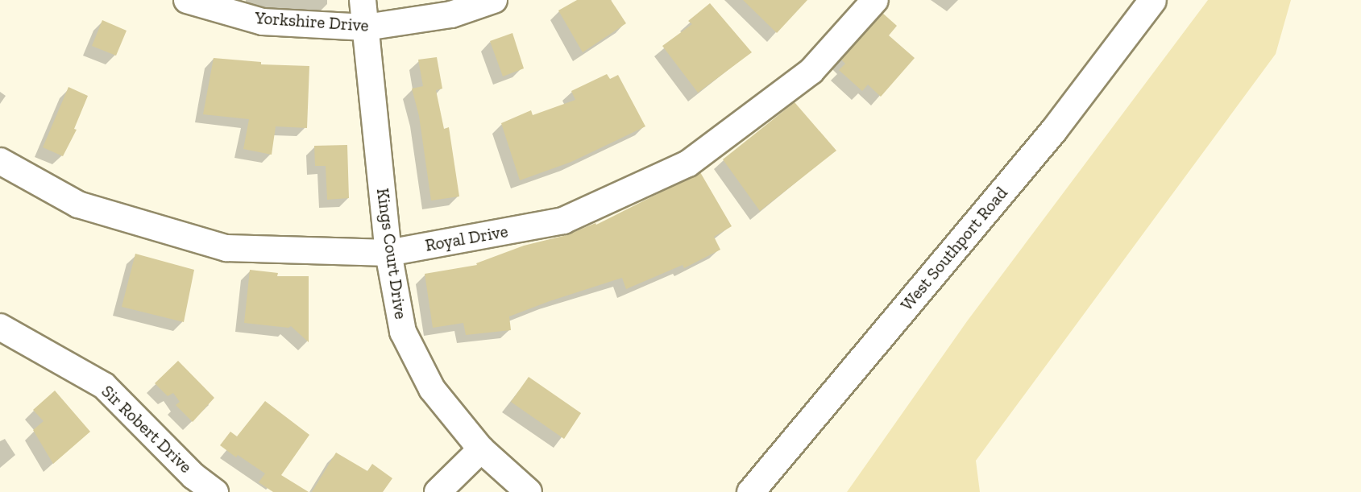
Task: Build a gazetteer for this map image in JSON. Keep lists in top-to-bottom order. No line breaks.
{"streets":{"main road":["West Southport Road"],"street":["Yorkshire Drive","Royal Drive","Kings Court Drive","Sir Robert Drive"]},"crossings":[["Yorkshire Drive","Kings Court Drive"],["Royal Drive","Kings Court Drive"]]}
